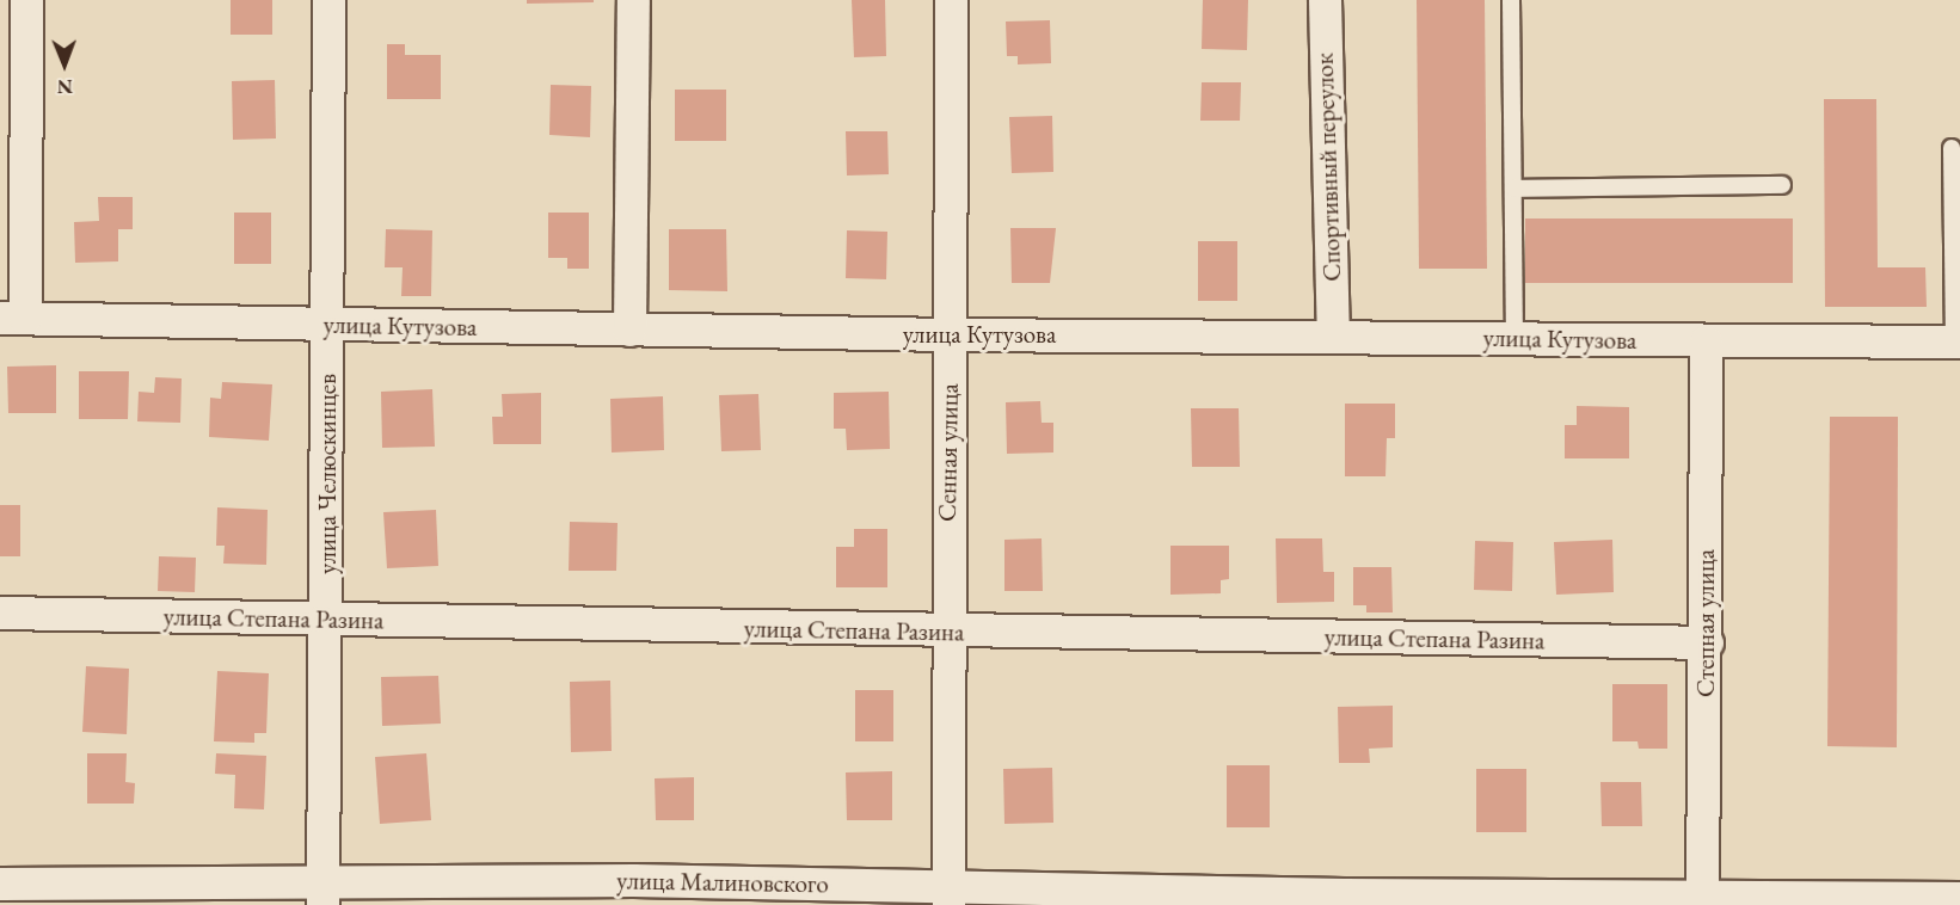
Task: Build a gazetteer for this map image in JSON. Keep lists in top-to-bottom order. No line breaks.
{"streets":{"street":["Спортивный переулок","улица Кутузова","Сенная улица","улица Челюскинцев","улица Степана Разина","Степная улица","улица Малиновского"]},"crossings":[["Спортивный переулок","улица Кутузова"],["улица Кутузова","Сенная улица"],["улица Кутузова","улица Челюскинцев"],["улица Кутузова","Степная улица"],["Сенная улица","улица Степана Разина"],["Сенная улица","улица Малиновского"],["улица Челюскинцев","улица Степана Разина"],["улица Челюскинцев","улица Малиновского"],["улица Степана Разина","Степная улица"],["Степная улица","улица Малиновского"]],"north":"bottom"}
